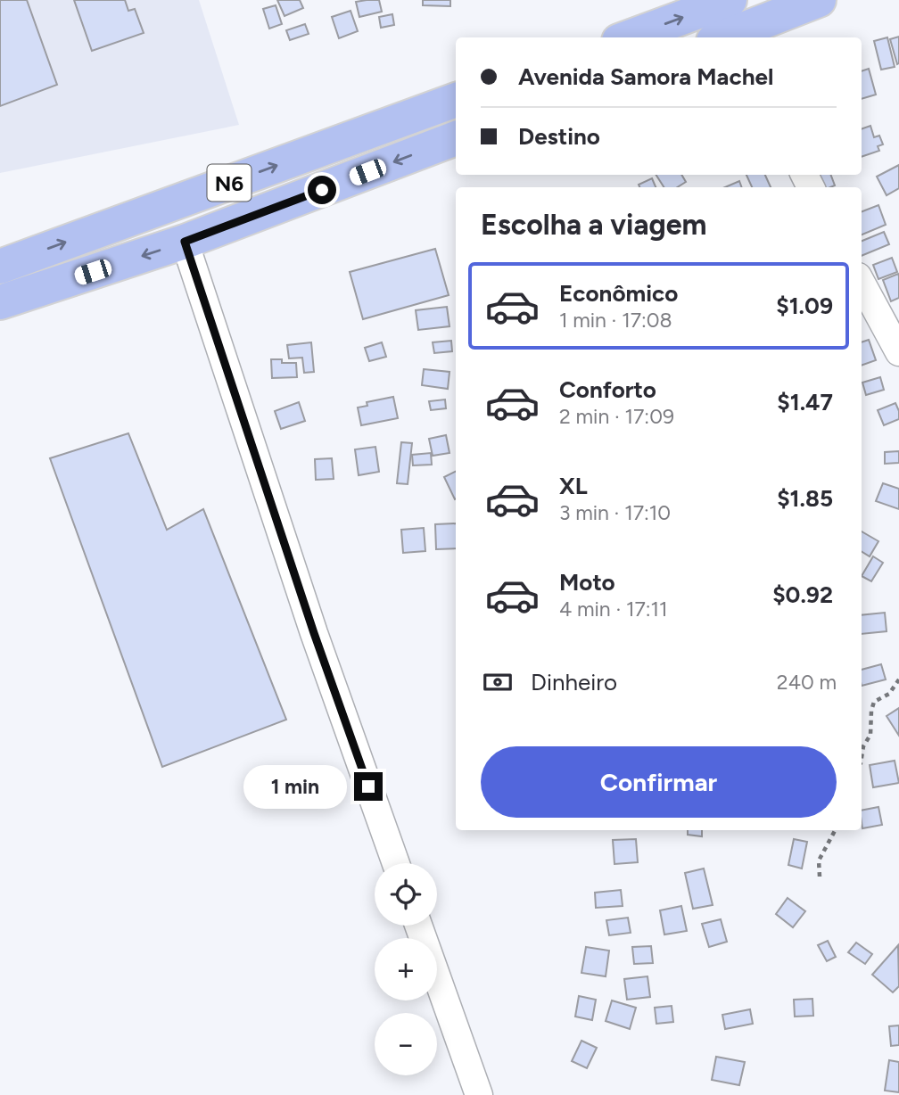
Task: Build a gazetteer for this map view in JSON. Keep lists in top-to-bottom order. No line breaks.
{"streets":{"highway":["N6"]},"page":{"banner":["Avenida Samora Machel","Destino"],"heading":"Escolha a viagem","list":[{"name":"Econômico","note":"1 min · 17:08","value":"$1.09"},{"name":"Conforto","note":"2 min · 17:09","value":"$1.47"},{"name":"XL","note":"3 min · 17:10","value":"$1.85"},{"name":"Moto","note":"4 min · 17:11","value":"$0.92"}],"pay":["Dinheiro","240 m"],"buttons":"Confirmar","bubble":"1 min","map_buttons":["+","−"]}}
